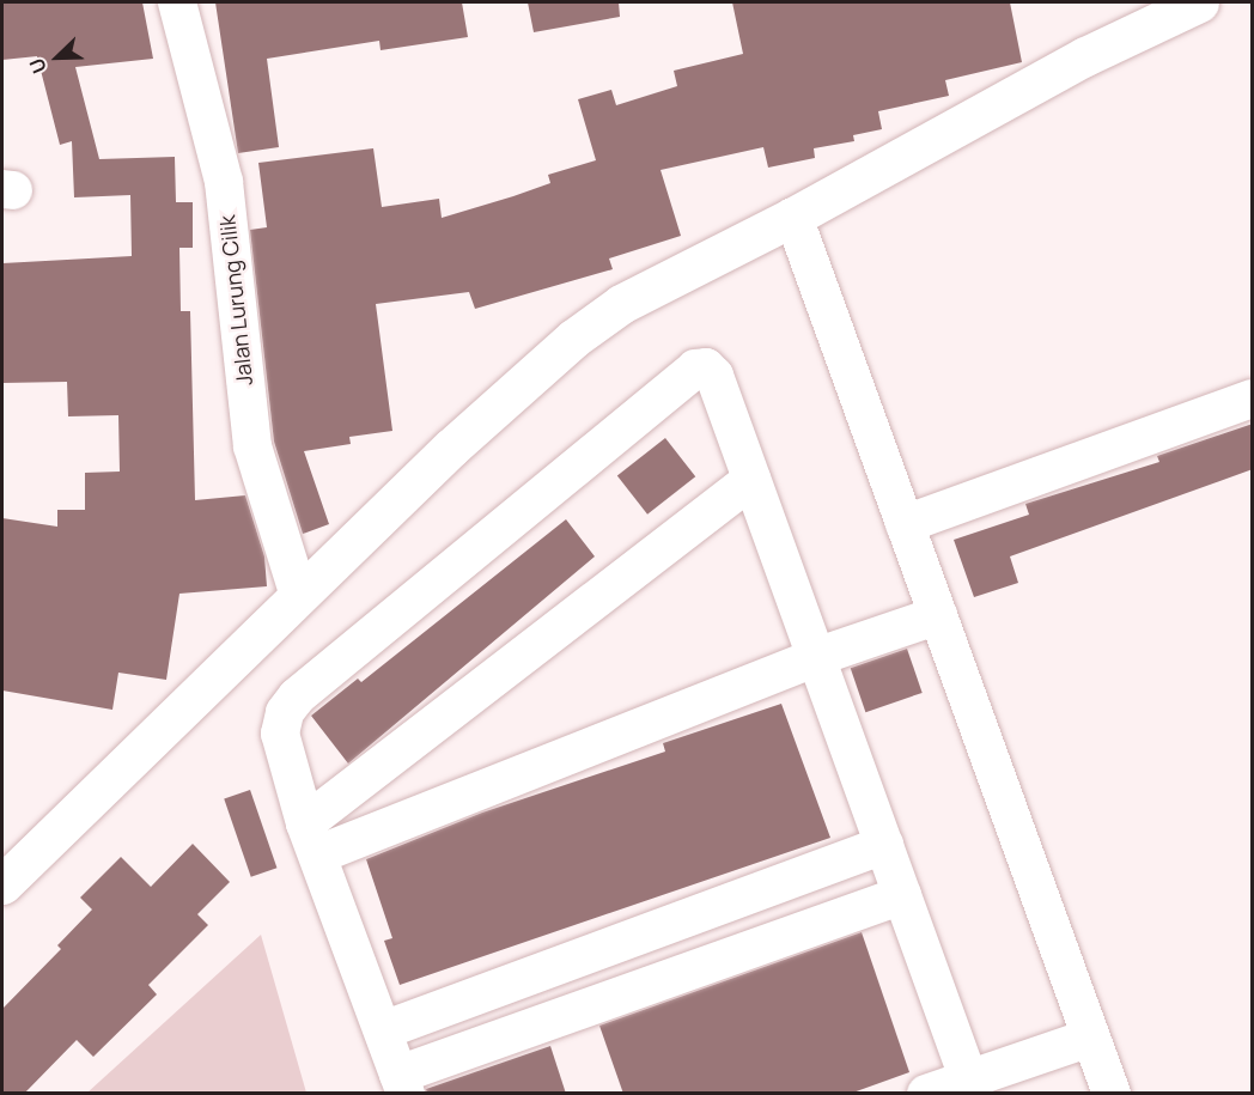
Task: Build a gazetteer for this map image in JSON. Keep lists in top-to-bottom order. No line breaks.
{"streets":{"street":["Jalan Lurung Cilik"]},"north":"bottom left"}
